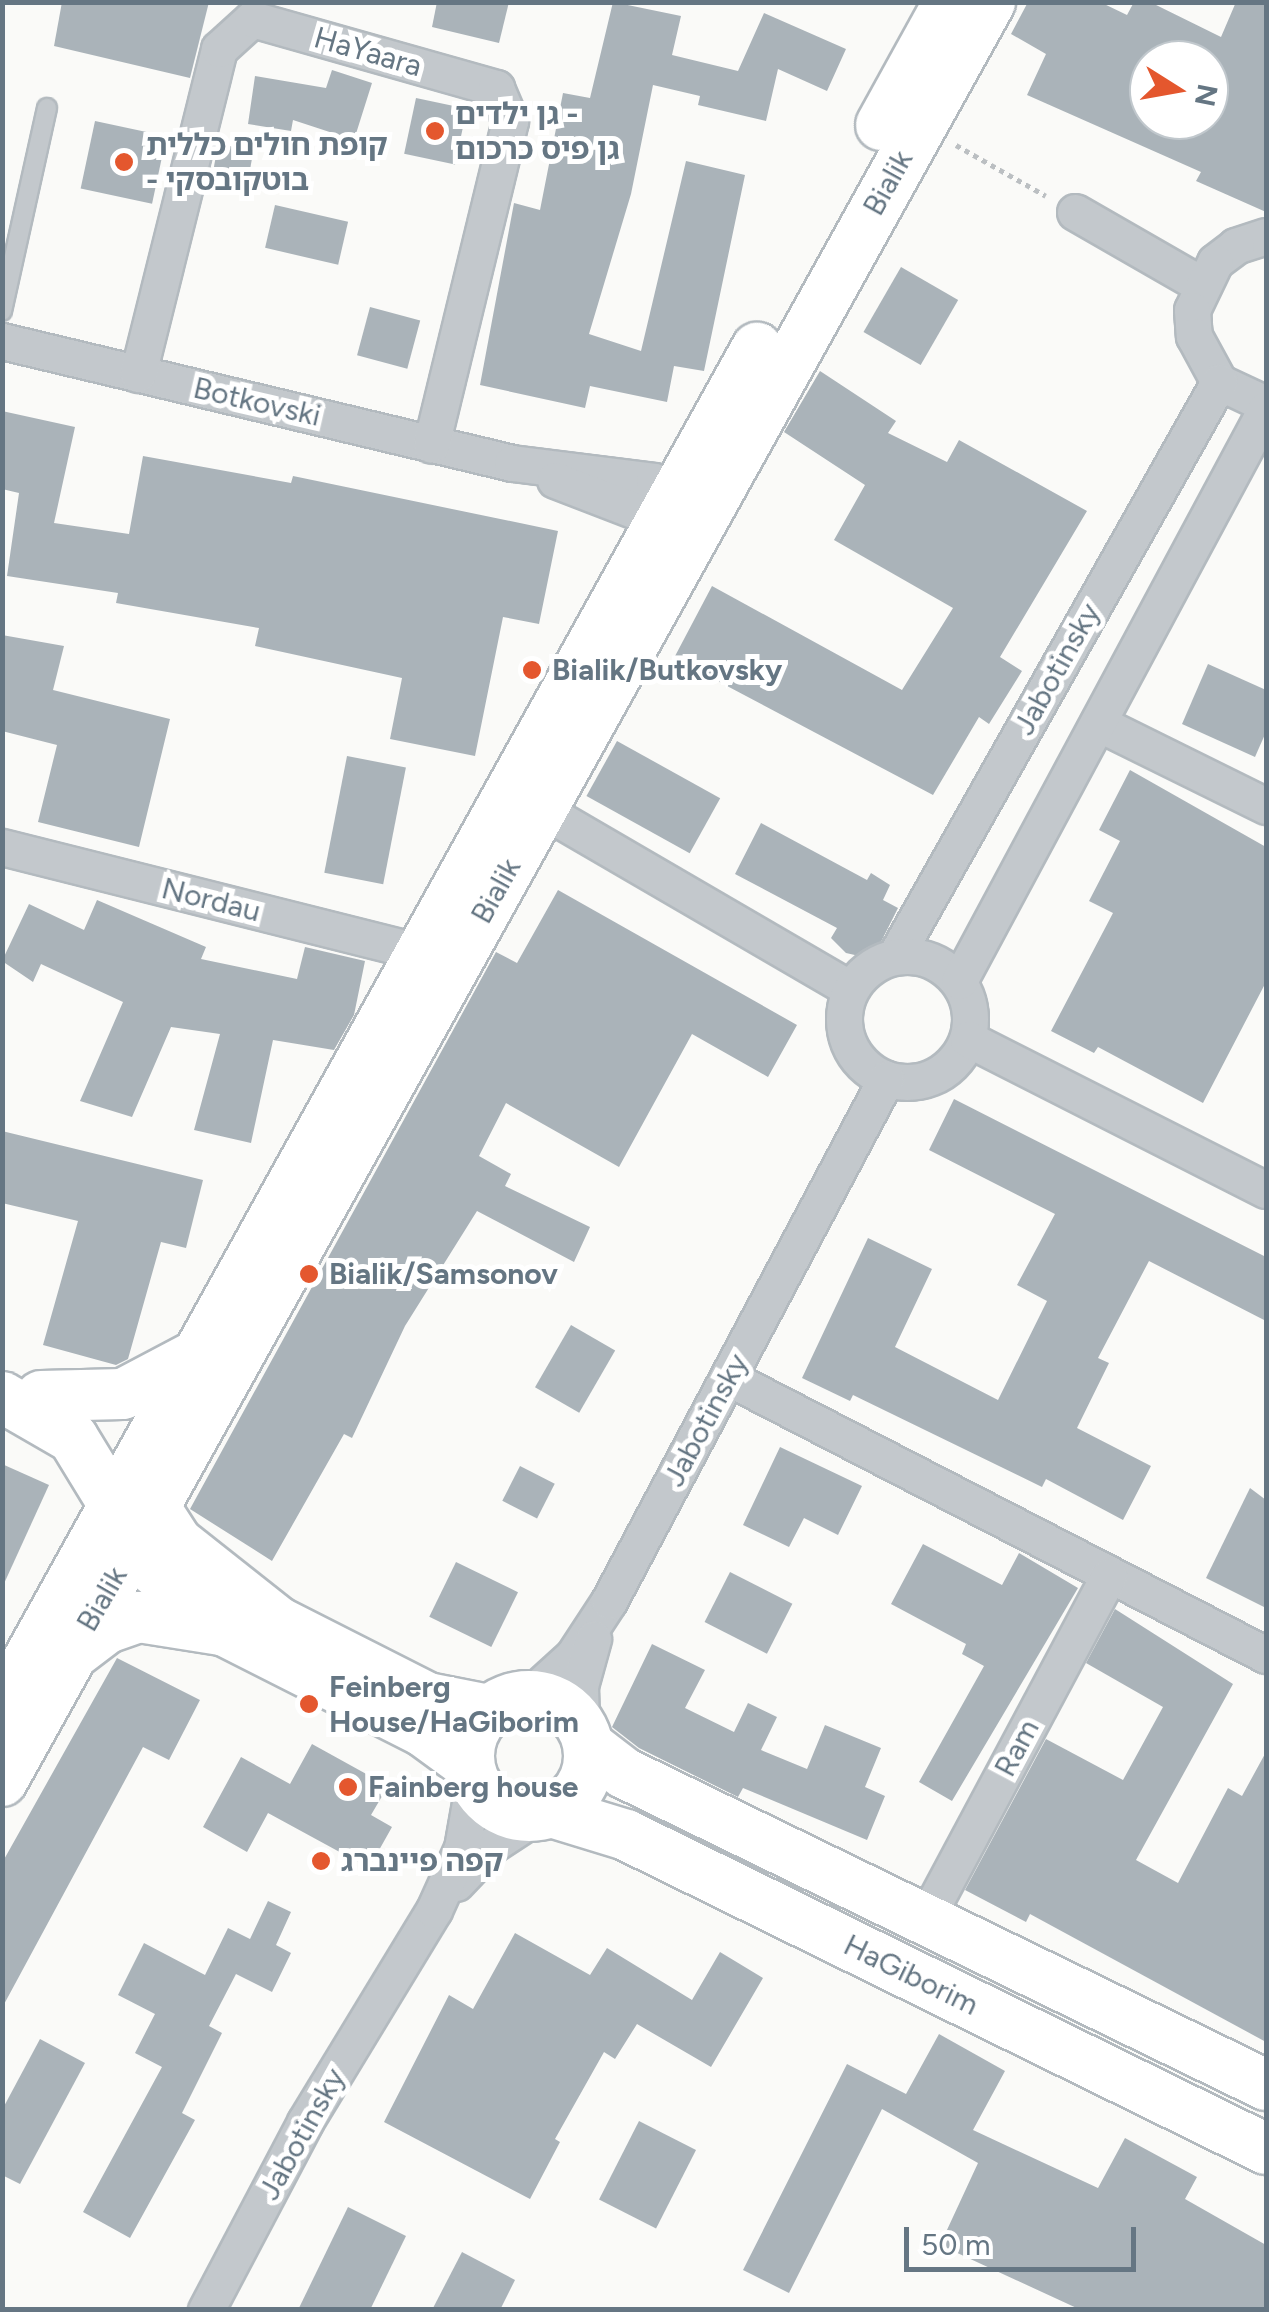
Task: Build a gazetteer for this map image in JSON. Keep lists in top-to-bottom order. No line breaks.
{"streets":{"main road":["Bialik","HaGiborim"],"street":["HaYaara","Botkovski","Jabotinsky","Nordau","Ram"]},"crossings":[["HaYaara","Botkovski"],["Bialik","Botkovski"],["Bialik","Nordau"],["Jabotinsky","HaGiborim"],["Ram","HaGiborim"]],"places":["גן ילדים - גן פיס כרכום","קופת חולים כללית - בוטקובסקי","Bialik/Butkovsky","Bialik/Samsonov","Feinberg House/HaGiborim","Fainberg house","קפה פיינברג"],"scale_bar":"50 m","north":"right"}
